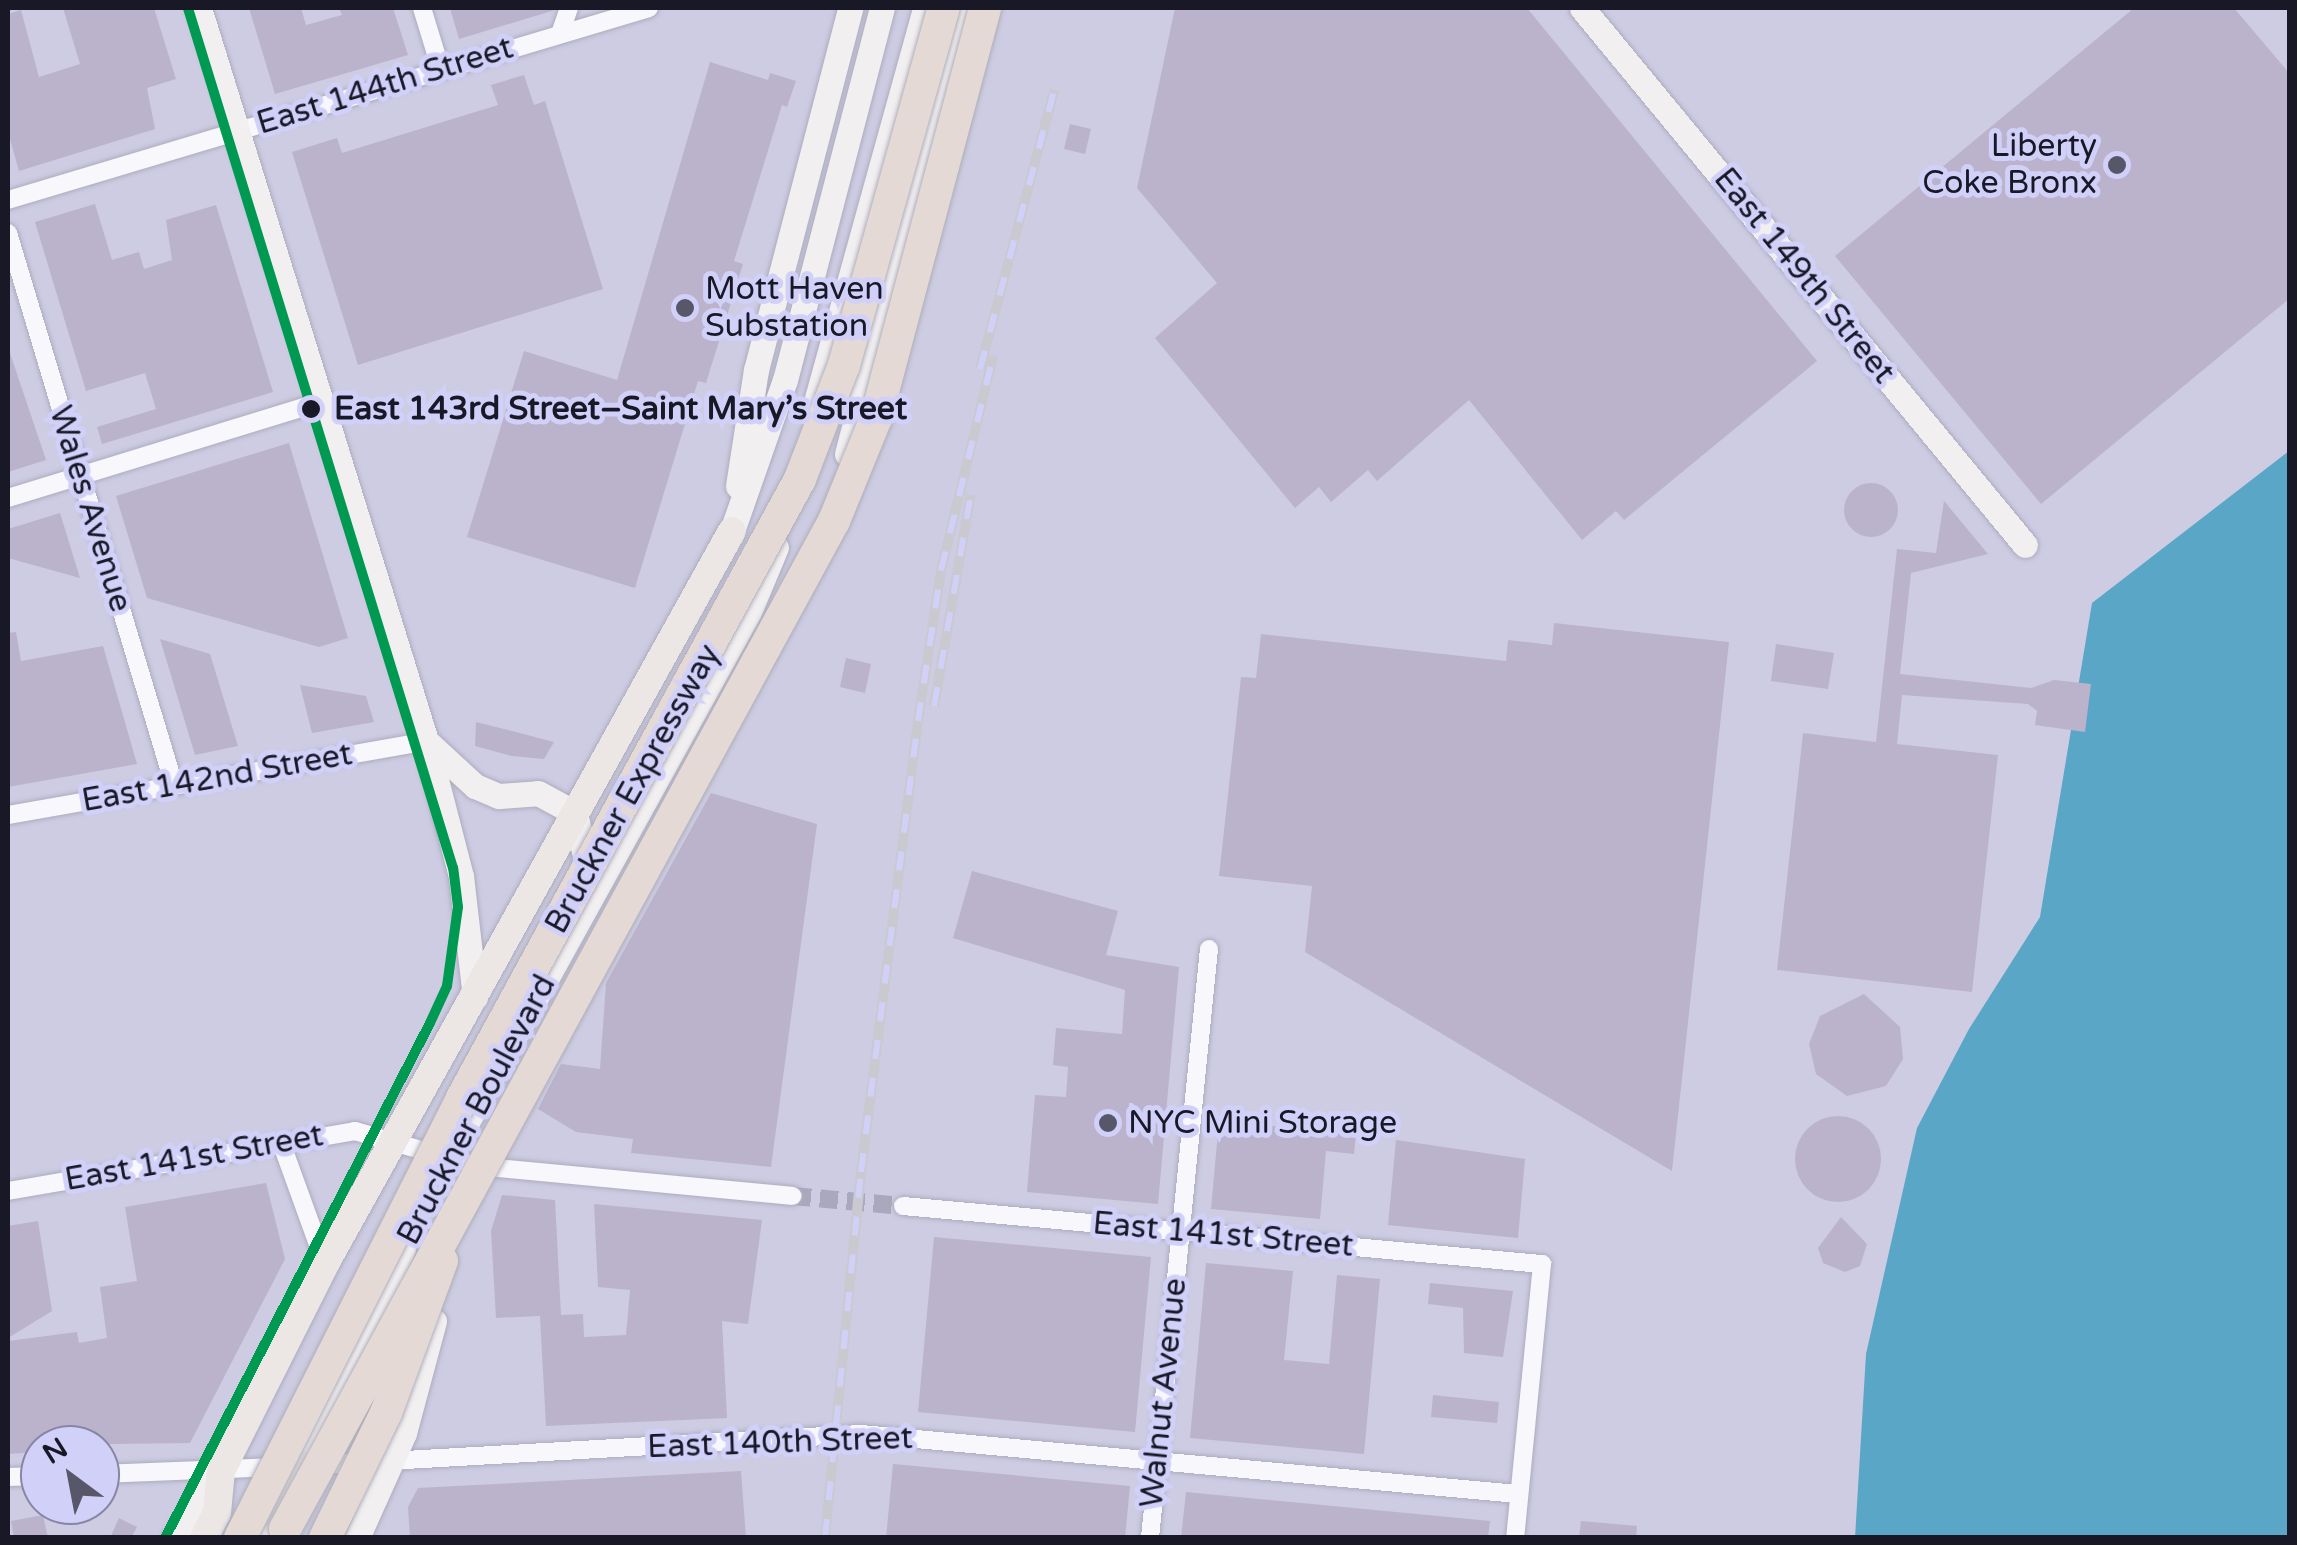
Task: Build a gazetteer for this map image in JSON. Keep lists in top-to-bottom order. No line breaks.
{"streets":{"highway":["Bruckner Expressway"],"main road":["East 149th Street","Bruckner Boulevard"],"street":["East 144th Street","Wales Avenue","East 142nd Street","East 141st Street","Walnut Avenue","East 140th Street"]},"crossings":[["Wales Avenue","East 142nd Street"],["Bruckner Expressway","Bruckner Boulevard"],["Bruckner Expressway","East 141st Street"],["Bruckner Boulevard","East 141st Street"],["Bruckner Boulevard","East 140th Street"],["East 141st Street","Walnut Avenue"],["East 141st Street","East 140th Street"],["Walnut Avenue","East 140th Street"]],"places":["Liberty Coke Bronx","Mott Haven Substation","East 143rd Street–Saint Mary’s Street","NYC Mini Storage"],"north":"top left"}
